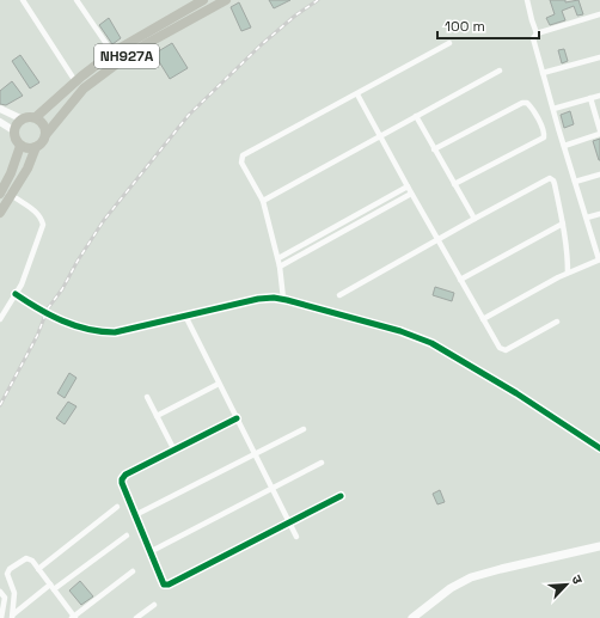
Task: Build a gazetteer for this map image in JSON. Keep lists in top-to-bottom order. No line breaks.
{"streets":{"highway":["NH927A"]},"scale_bar":"100 m","north":"top right"}
